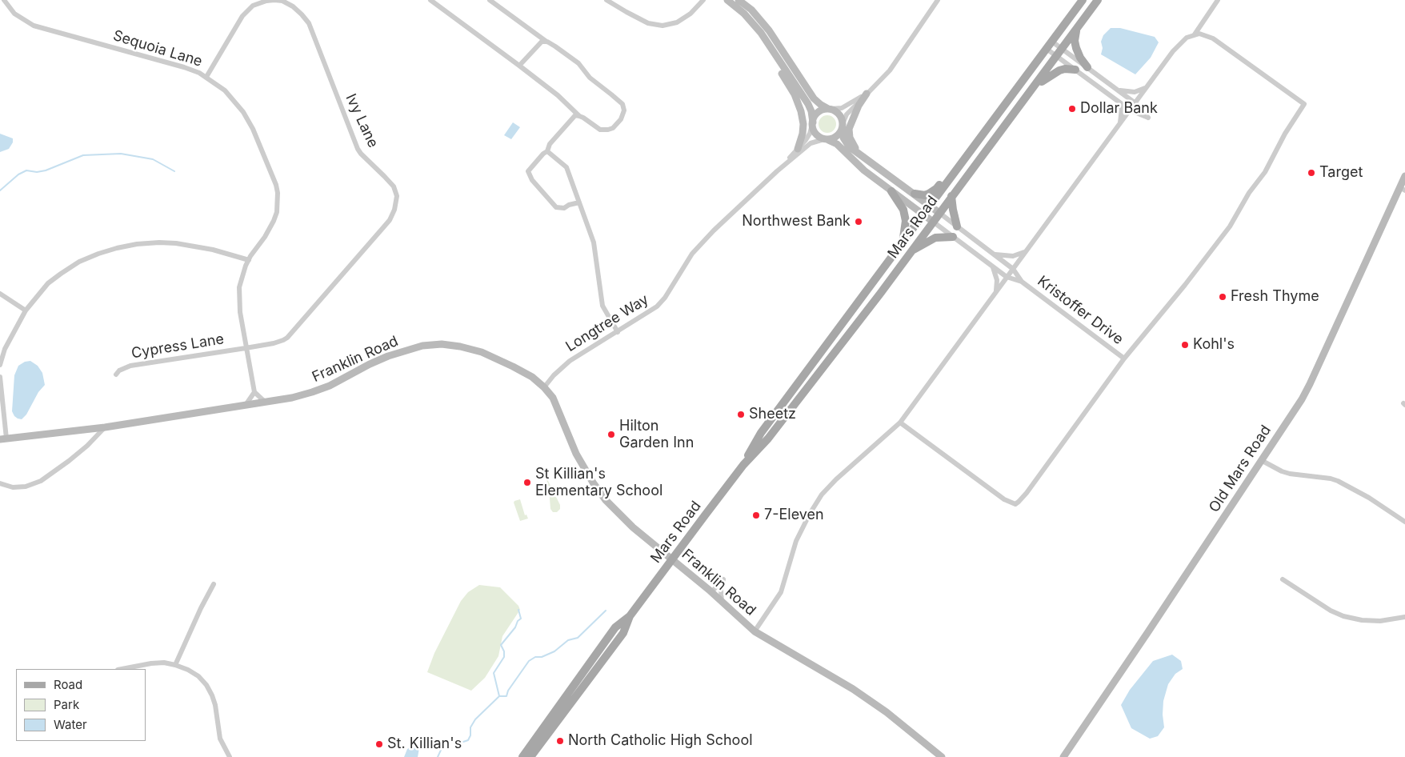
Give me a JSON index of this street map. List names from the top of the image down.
{
  "streets": {
    "main road": ["Mars Road"],
    "street": [
      "Sequoia Lane",
      "Ivy Lane",
      "Kristoffer Drive",
      "Longtree Way",
      "Cypress Lane",
      "Franklin Road",
      "Old Mars Road"
    ]
  },
  "crossings": [
    ["Sequoia Lane", "Ivy Lane"],
    ["Sequoia Lane", "Cypress Lane"],
    ["Ivy Lane", "Cypress Lane"],
    ["Mars Road", "Kristoffer Drive"],
    ["Mars Road", "Franklin Road"],
    ["Longtree Way", "Franklin Road"]
  ],
  "places": [
    "Dollar Bank",
    "Target",
    "Northwest Bank",
    "Fresh Thyme",
    "Kohl's",
    "Sheetz",
    "Hilton Garden Inn",
    "St Killian's Elementary School",
    "7-Eleven",
    "North Catholic High School",
    "St. Killian's"
  ],
  "legend": ["Road", "Park", "Water"]
}
